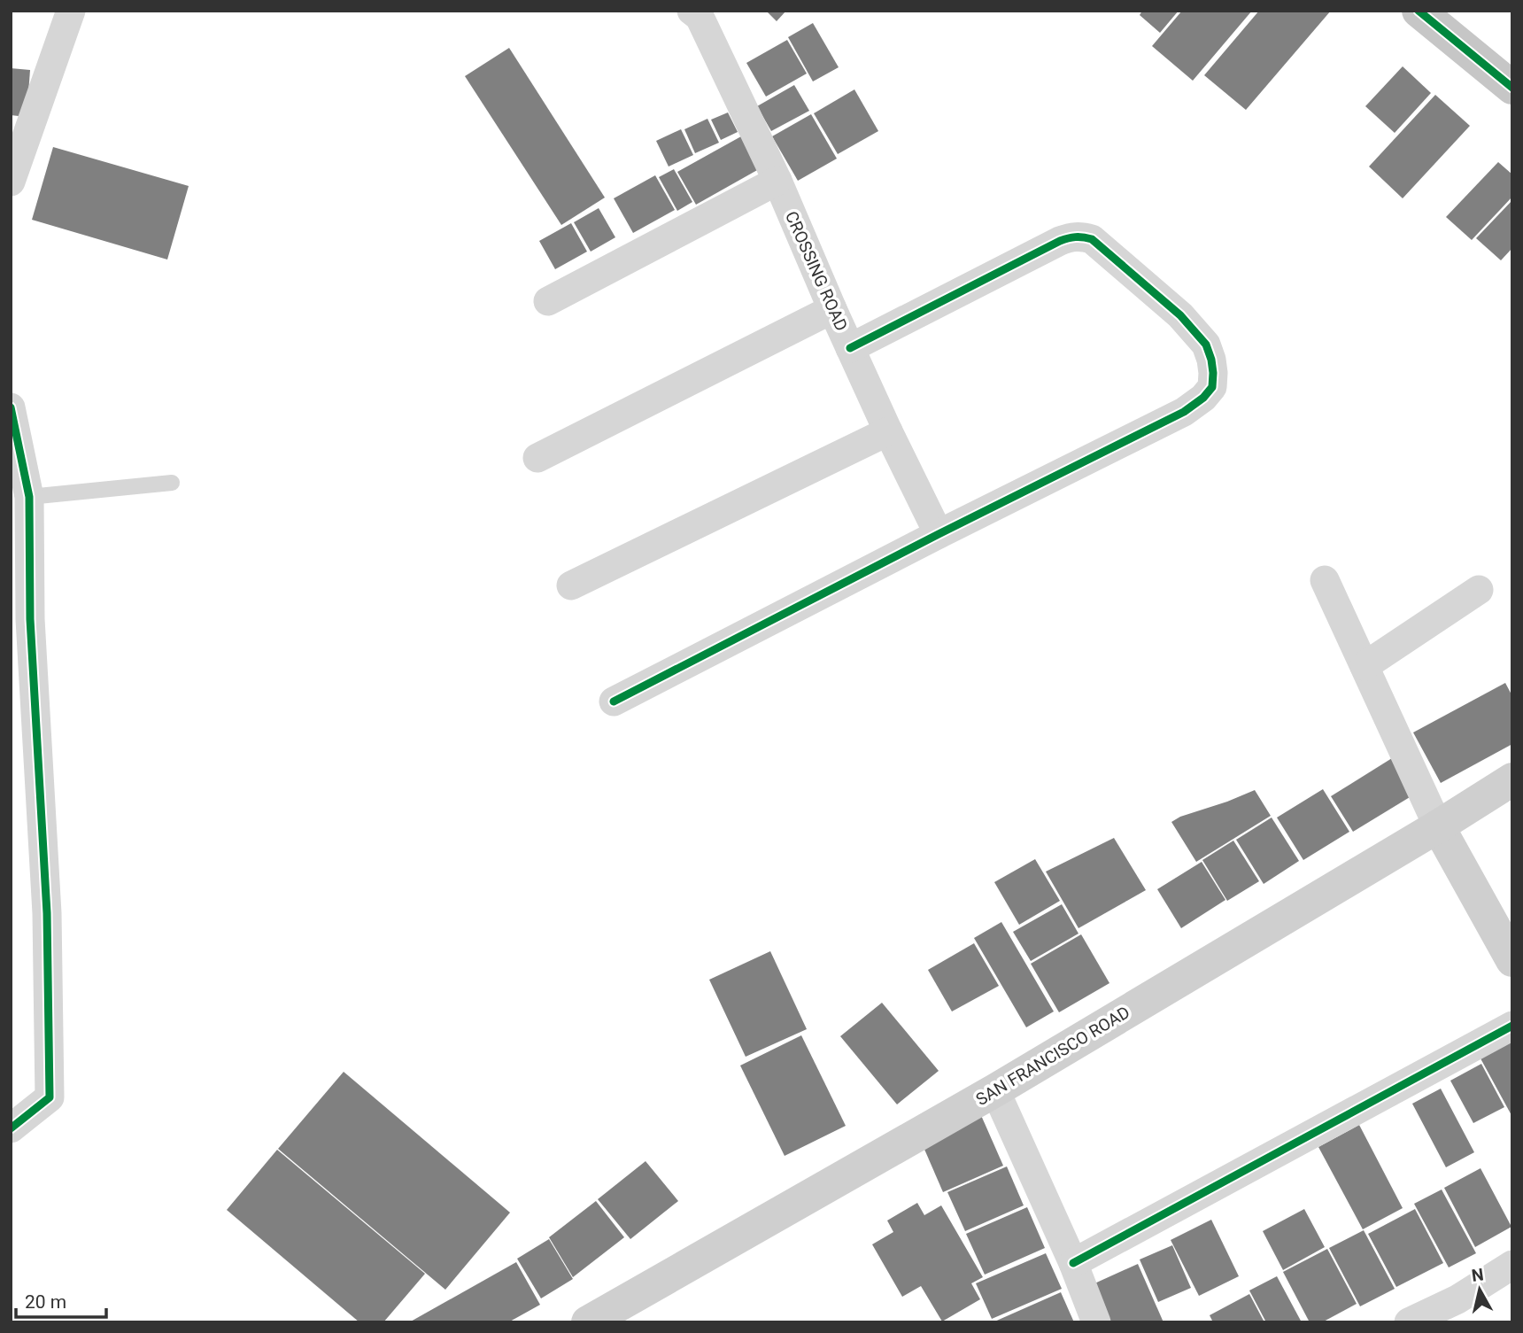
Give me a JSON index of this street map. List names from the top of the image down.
{
  "streets": {
    "main road": ["SAN FRANCISCO ROAD"],
    "street": ["CROSSING ROAD"]
  },
  "scale_bar": "20 m",
  "north": "top"
}
